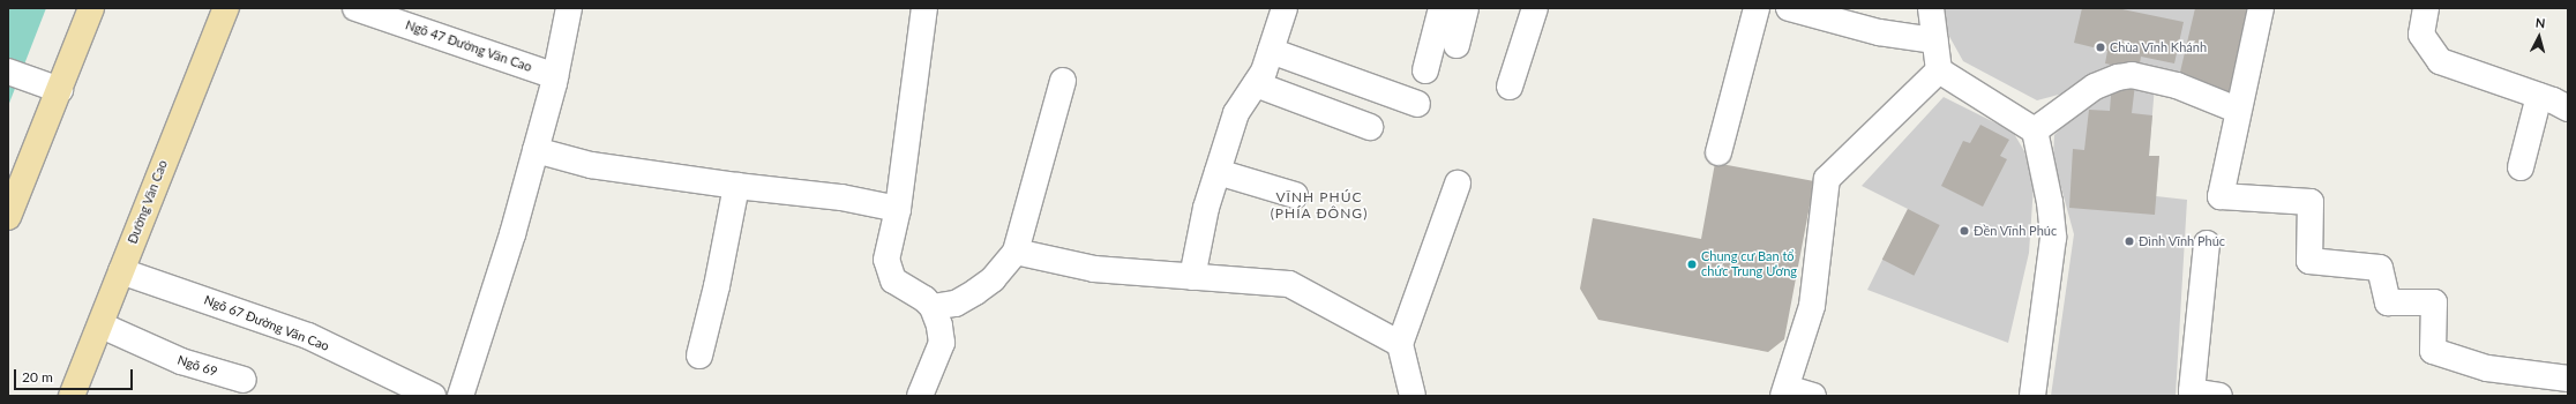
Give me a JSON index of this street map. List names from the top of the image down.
{
  "streets": {
    "main road": ["Đường Văn Cao"],
    "street": ["Ngõ 47 Đường Văn Cao", "Ngõ 67 Đường Văn Cao", "Ngõ 69"]
  },
  "crossings": [
    ["Đường Văn Cao", "Ngõ 67 Đường Văn Cao"],
    ["Đường Văn Cao", "Ngõ 69"]
  ],
  "districts": ["VĨNH PHÚC (PHÍA ĐÔNG)"],
  "places": [
    "Chùa Vĩnh Khánh",
    "Đền Vĩnh Phúc",
    "Đình Vĩnh Phúc",
    "Chung cư Ban tổ chức Trung Ương"
  ],
  "scale_bar": "20 m",
  "north": "top"
}
